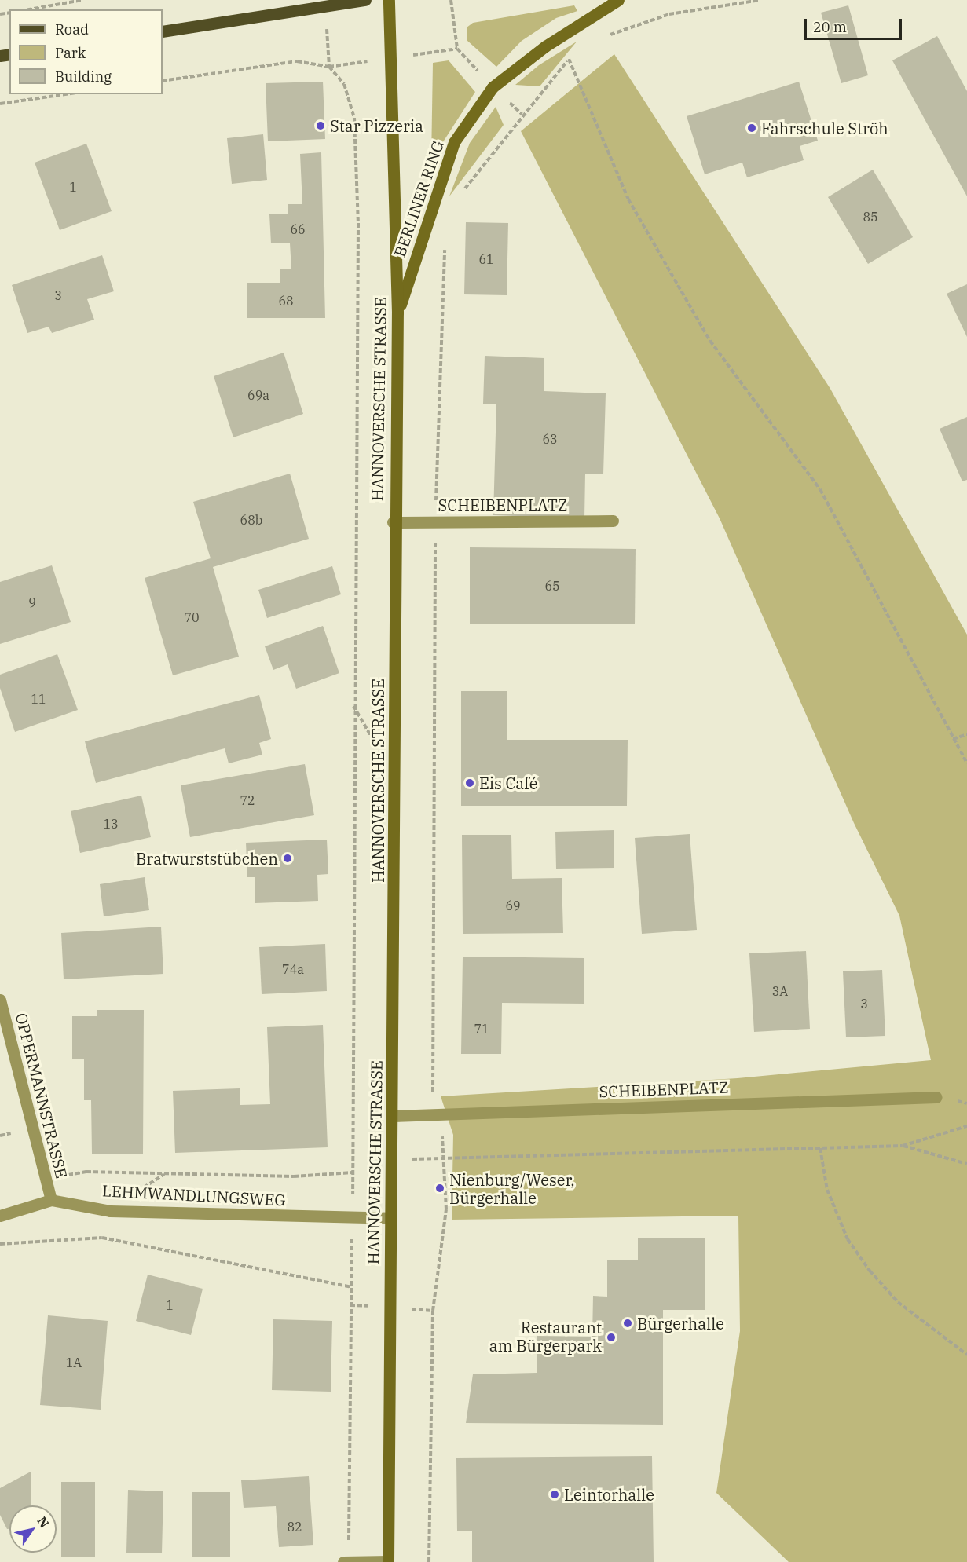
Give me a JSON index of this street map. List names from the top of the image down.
{
  "streets": {
    "street": [
      "BERLINER RING",
      "HANNOVERSCHE STRASSE",
      "SCHEIBENPLATZ",
      "OPPERMANNSTRASSE",
      "LEHMWANDLUNGSWEG"
    ]
  },
  "crossings": [
    ["BERLINER RING", "HANNOVERSCHE STRASSE"],
    ["HANNOVERSCHE STRASSE", "SCHEIBENPLATZ"],
    ["HANNOVERSCHE STRASSE", "LEHMWANDLUNGSWEG"],
    ["OPPERMANNSTRASSE", "LEHMWANDLUNGSWEG"]
  ],
  "places": [
    "Star Pizzeria",
    "Fahrschule Ströh",
    "Eis Café",
    "Bratwurststübchen",
    "Nienburg/Weser, Bürgerhalle",
    "Bürgerhalle",
    "Restaurant am Bürgerpark",
    "Leintorhalle"
  ],
  "house_numbers": [
    "1",
    "85",
    "66",
    "61",
    "3",
    "68",
    "69a",
    "63",
    "68b",
    "65",
    "9",
    "70",
    "11",
    "72",
    "13",
    "69",
    "74a",
    "3A",
    "3",
    "71",
    "1",
    "1A",
    "82"
  ],
  "legend": ["Road", "Park", "Building"],
  "scale_bar": "20 m",
  "north": "top right"
}
